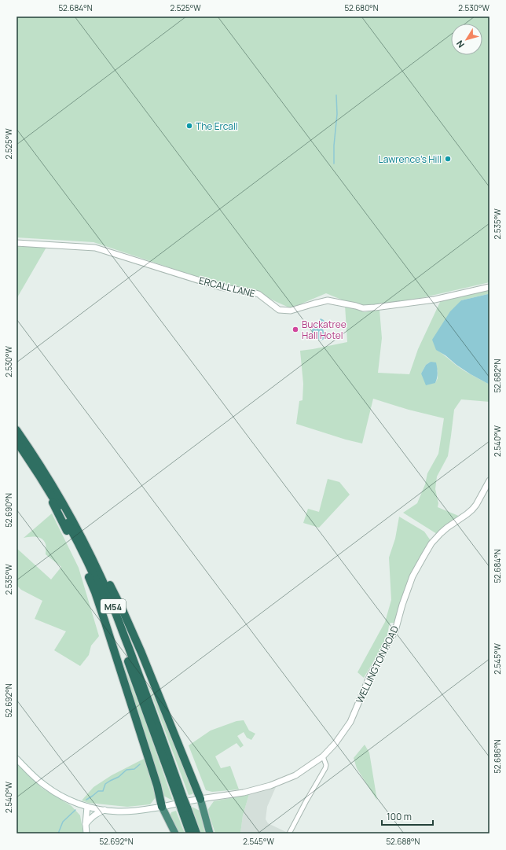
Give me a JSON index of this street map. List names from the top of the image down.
{
  "streets": {
    "highway": ["M54"],
    "street": ["ERCALL LANE", "WELLINGTON ROAD"]
  },
  "crossings": [
    ["M54", "WELLINGTON ROAD"]
  ],
  "places": ["The Ercall", "Lawrence's Hill", "Buckatree Hall Hotel"],
  "scale_bar": "100 m",
  "north": "bottom left",
  "coordinates": [
    "52.684°N",
    "2.525°W",
    "52.680°N",
    "2.530°W",
    "2.535°W",
    "52.682°N",
    "2.540°W",
    "52.690°N",
    "2.545°W",
    "52.692°N",
    "52.686°N",
    "52.688°N"
  ]
}
